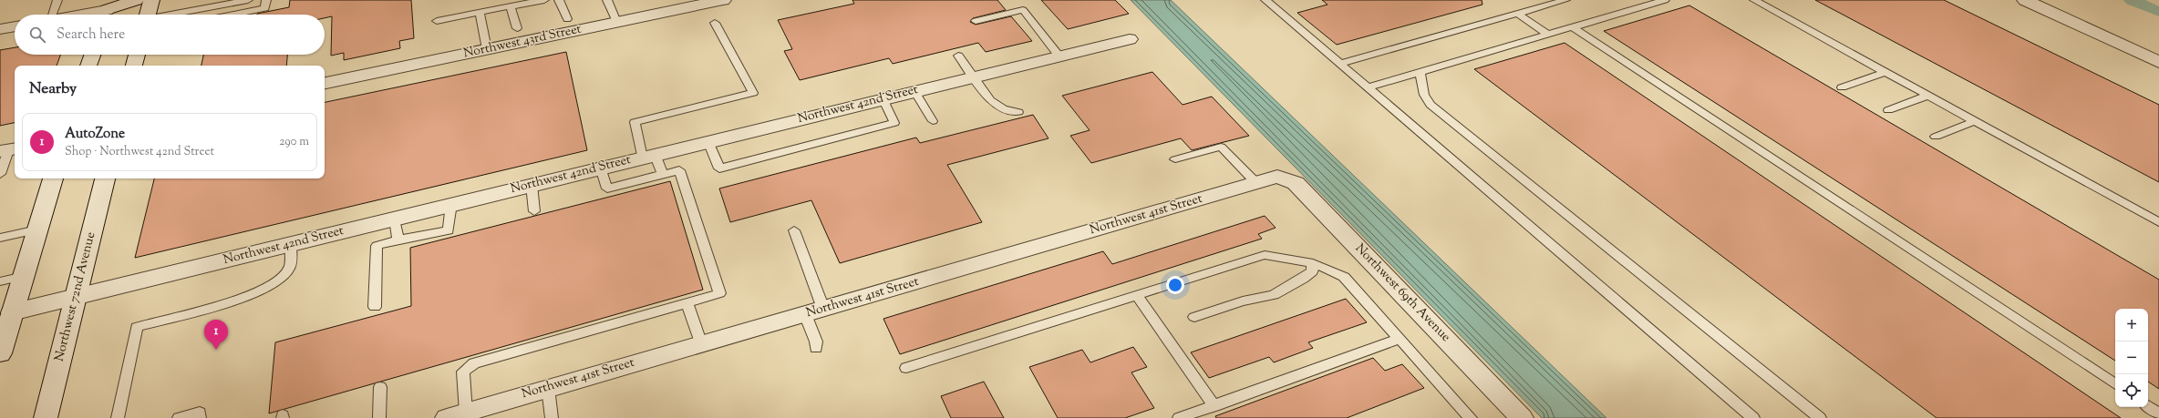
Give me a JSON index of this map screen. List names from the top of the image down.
{
  "streets": {
    "street": [
      "Northwest 43rd Street",
      "Northwest 42nd Street",
      "Northwest 41st Street",
      "Northwest 69th Avenue",
      "Northwest 72nd Avenue"
    ]
  },
  "crossings": [
    ["Northwest 42nd Street", "Northwest 72nd Avenue"],
    ["Northwest 41st Street", "Northwest 69th Avenue"]
  ],
  "page": {
    "search": "Search here",
    "heading": "Nearby",
    "list": [
      {
        "mark": "1",
        "name": "AutoZone",
        "note": "Shop · Northwest 42nd Street",
        "value": "290 m"
      }
    ],
    "map_buttons": ["+", "−"],
    "pins": "1"
  }
}
